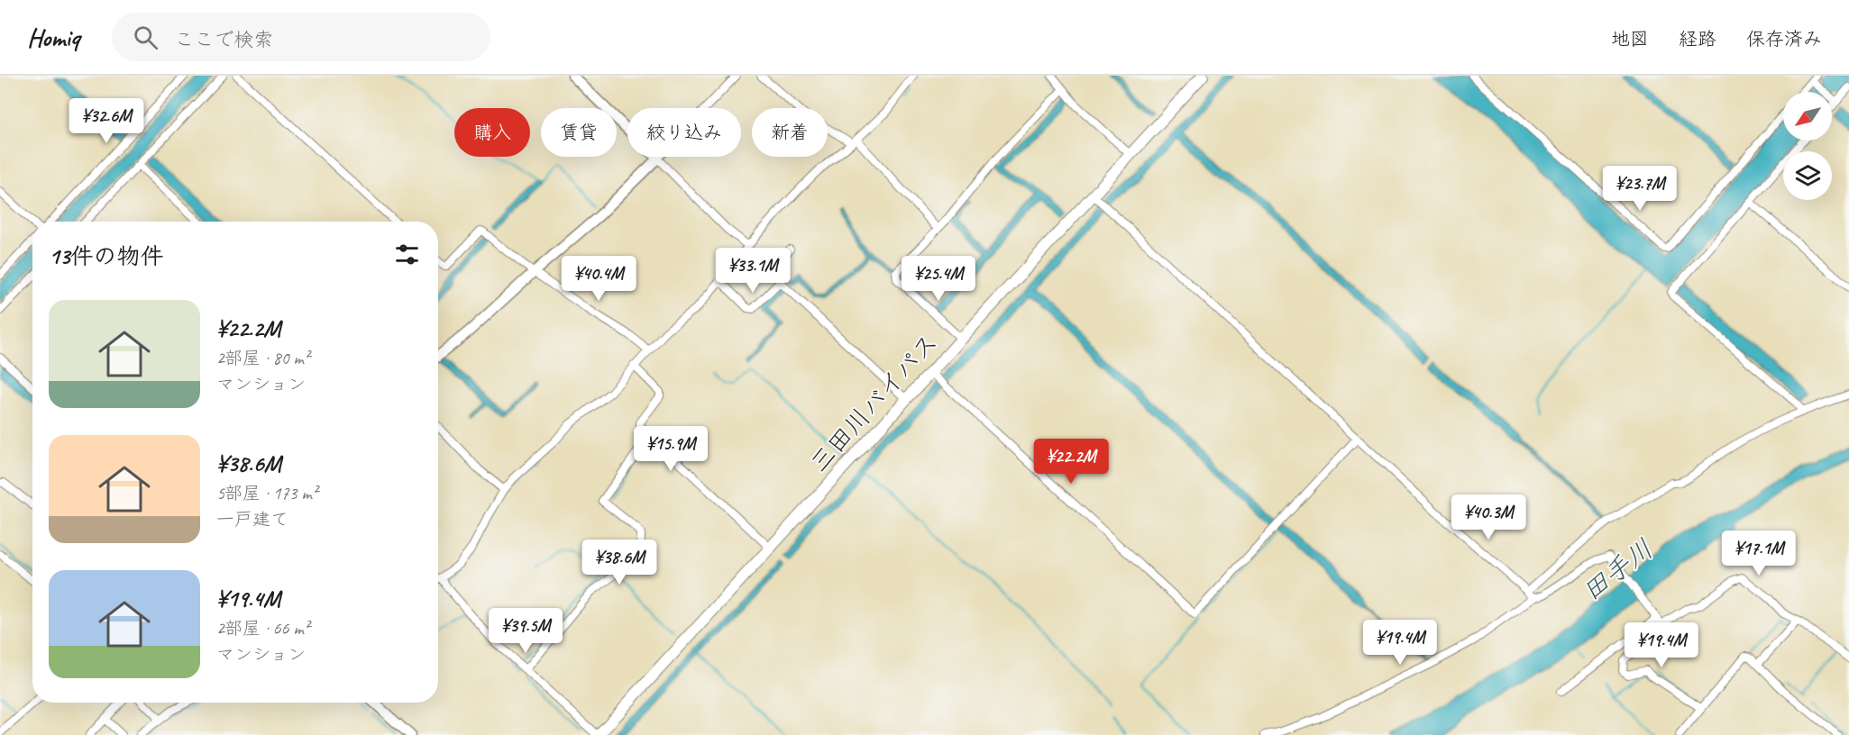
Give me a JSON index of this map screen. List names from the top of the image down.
{
  "streets": {
    "highway": ["三田川バイパス"]
  },
  "water": ["田手川"],
  "north": "bottom left",
  "page": {
    "header": "Homiq",
    "search": "ここで検索",
    "nav": ["地図", "経路", "保存済み"],
    "price": [
      "¥32.6M",
      "¥23.7M",
      "¥33.1M",
      "¥40.4M",
      "¥25.4M",
      "¥15.9M",
      "¥22.2M",
      "¥40.3M",
      "¥17.1M",
      "¥38.6M",
      "¥39.5M",
      "¥19.4M",
      "¥19.4M"
    ],
    "chip": [
      "購入",
      "賃貸",
      "絞り込み",
      "新着"
    ],
    "heading": "13件の物件",
    "list": [
      {
        "name": "¥22.2M",
        "note": "2部屋 · 80 m² · マンション"
      },
      {
        "name": "¥38.6M",
        "note": "5部屋 · 173 m² · 一戸建て"
      },
      {
        "name": "¥19.4M",
        "note": "2部屋 · 66 m² · マンション"
      }
    ]
  }
}
